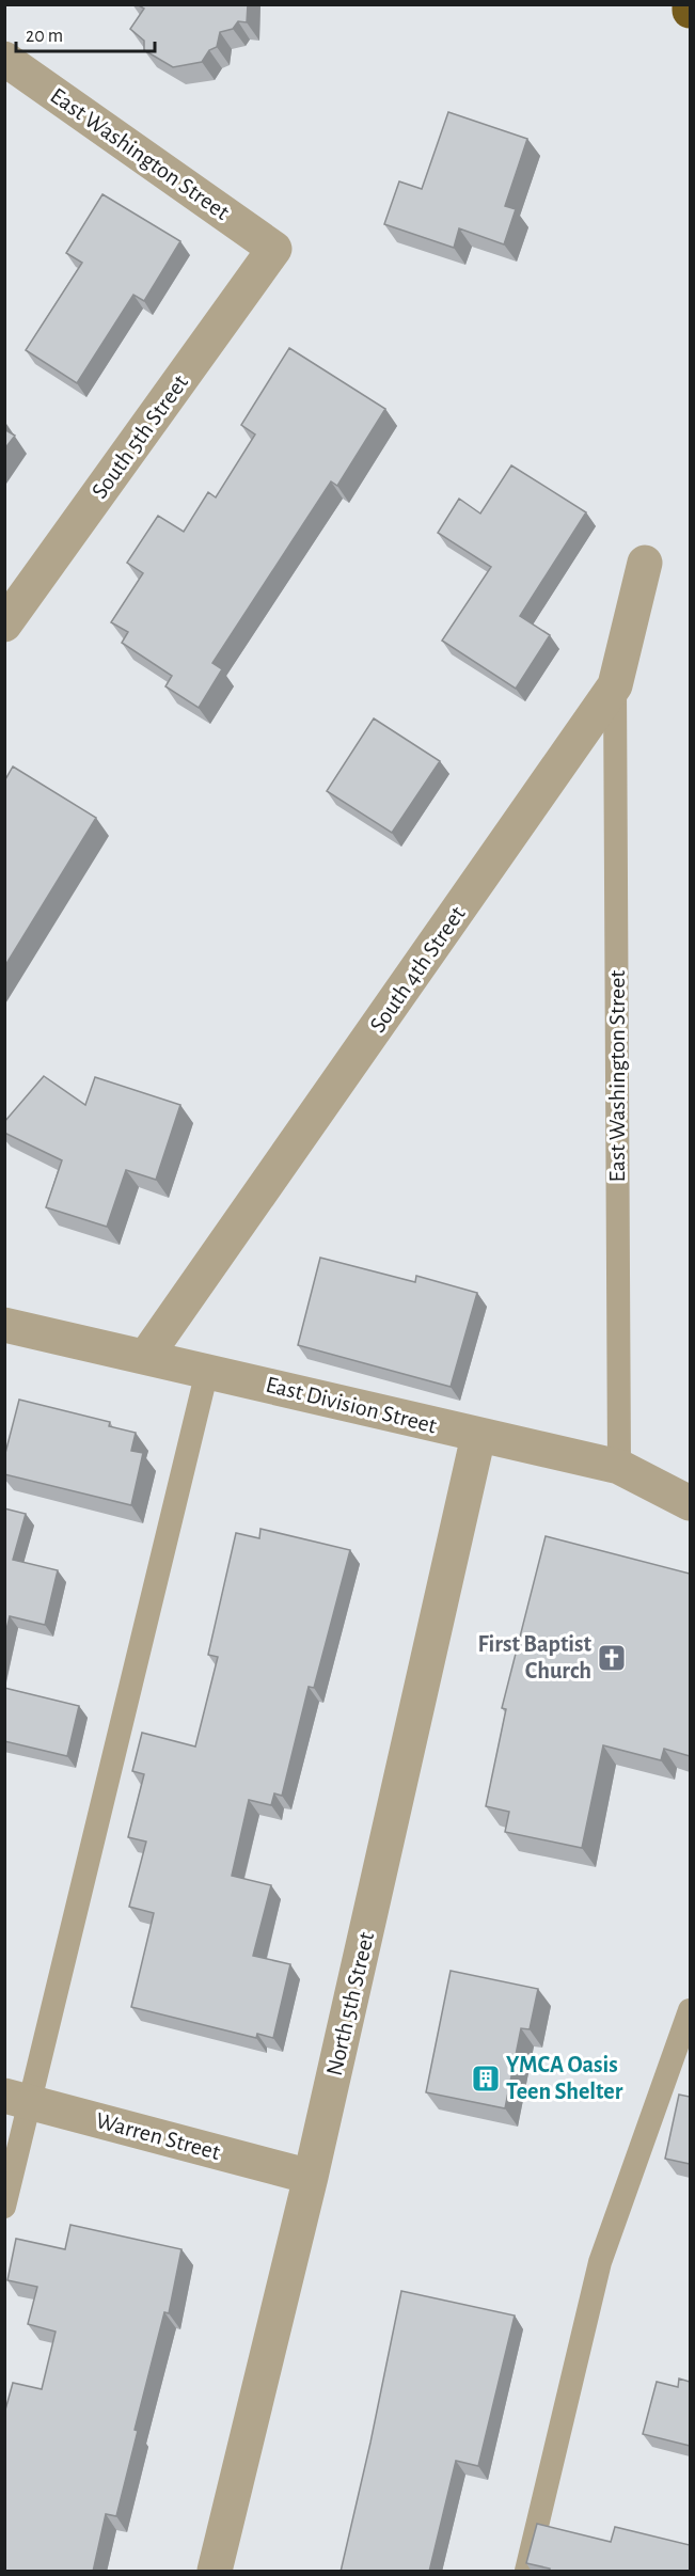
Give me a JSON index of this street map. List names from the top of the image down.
{
  "streets": {
    "street": [
      "East Washington Street",
      "South 5th Street",
      "South 4th Street",
      "East Division Street",
      "North 5th Street",
      "Warren Street"
    ]
  },
  "crossings": [
    ["East Washington Street", "South 5th Street"],
    ["East Washington Street", "South 4th Street"],
    ["East Washington Street", "East Division Street"],
    ["South 4th Street", "East Division Street"],
    ["East Division Street", "North 5th Street"],
    ["North 5th Street", "Warren Street"]
  ],
  "places": {
    "church": ["First Baptist Church"],
    "building": ["YMCA Oasis Teen Shelter"]
  },
  "scale_bar": "20 m"
}
